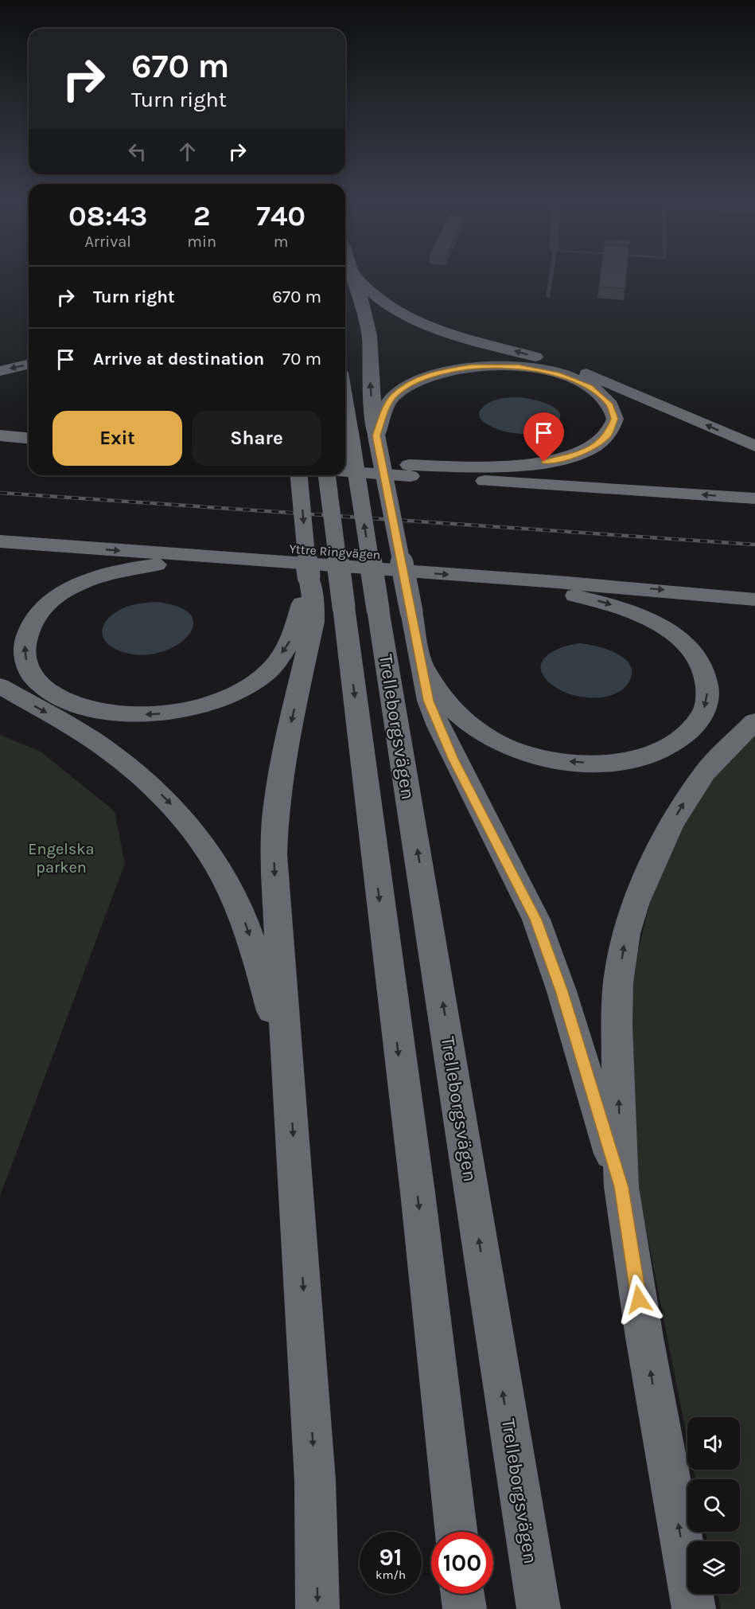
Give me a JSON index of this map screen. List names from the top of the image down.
{
  "streets": {
    "highway": ["Yttre Ringvägen", "Trelleborgsvägen"]
  },
  "parks": ["Engelska parken"],
  "page": {
    "turn": ["670 m", "Turn right"],
    "eta": [
      "08:43",
      "Arrival",
      "2",
      "min",
      "740",
      "m"
    ],
    "list": [
      {
        "name": "Turn right",
        "value": "670 m"
      },
      {
        "name": "Arrive at destination",
        "value": "70 m"
      }
    ],
    "buttons": ["Exit", "Share"],
    "speed": "91 km/h",
    "limit": "100"
  }
}
